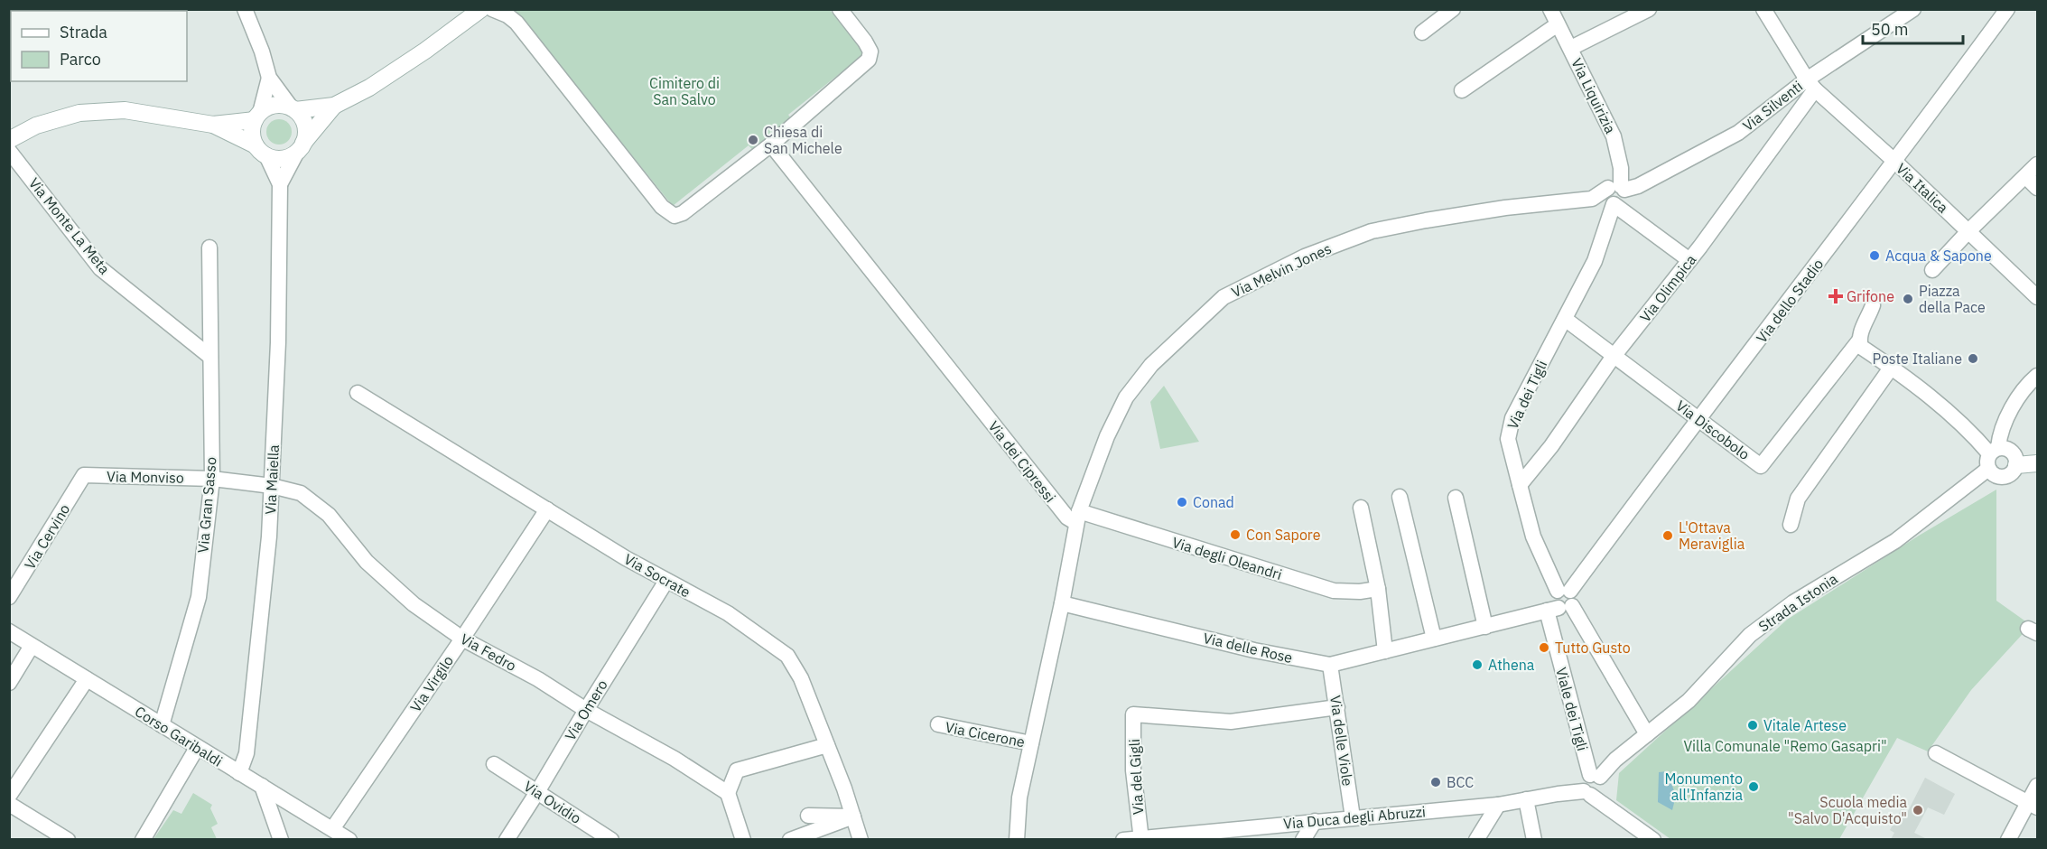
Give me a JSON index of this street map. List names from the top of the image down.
{
  "streets": {
    "street": [
      "Via Liquirizia",
      "Via Silventi",
      "Via Italica",
      "Via Monte La Meta",
      "Via Melvin Jones",
      "Via Olimpica",
      "Via dello Stadio",
      "Via dei Tigli",
      "Via Discobolo",
      "Via dei Cipressi",
      "Via Monviso",
      "Via Maiella",
      "Via Gran Sasso",
      "Via Cervino",
      "Via degli Oleandri",
      "Via Socrate",
      "Strada Istonia",
      "Via delle Rose",
      "Via Fedro",
      "Via Virgilo",
      "Viale dei Tigli",
      "Via Omero",
      "Via Cicerone",
      "Corso Garibaldi",
      "Via delle Viole",
      "Via del Gigli",
      "Via Ovidio",
      "Via Duca degli Abruzzi"
    ]
  },
  "crossings": [
    ["Via Liquirizia", "Via Silventi"],
    ["Via Liquirizia", "Via Melvin Jones"],
    ["Via Liquirizia", "Via dei Tigli"],
    ["Via Silventi", "Via Italica"],
    ["Via Silventi", "Via Melvin Jones"],
    ["Via Silventi", "Via Olimpica"],
    ["Via Silventi", "Via dei Tigli"],
    ["Via Italica", "Via Olimpica"],
    ["Via Italica", "Via dello Stadio"],
    ["Via Monte La Meta", "Via Gran Sasso"],
    ["Via Melvin Jones", "Via dei Tigli"],
    ["Via Melvin Jones", "Via dei Cipressi"],
    ["Via Melvin Jones", "Via degli Oleandri"],
    ["Via Olimpica", "Via dei Tigli"],
    ["Via Olimpica", "Via Discobolo"],
    ["Via dello Stadio", "Via dei Tigli"],
    ["Via dello Stadio", "Via Discobolo"],
    ["Via dello Stadio", "Via delle Rose"],
    ["Via dello Stadio", "Viale dei Tigli"],
    ["Via dei Tigli", "Via Discobolo"],
    ["Via dei Tigli", "Via delle Rose"],
    ["Via dei Tigli", "Viale dei Tigli"],
    ["Via dei Cipressi", "Via degli Oleandri"],
    ["Via Monviso", "Via Maiella"],
    ["Via Monviso", "Via Gran Sasso"],
    ["Via Monviso", "Via Cervino"],
    ["Via Monviso", "Via Fedro"],
    ["Via Maiella", "Via Fedro"],
    ["Via Maiella", "Corso Garibaldi"],
    ["Via Gran Sasso", "Corso Garibaldi"],
    ["Via Socrate", "Via Virgilo"],
    ["Via Socrate", "Via Omero"],
    ["Strada Istonia", "Viale dei Tigli"],
    ["Strada Istonia", "Via Duca degli Abruzzi"],
    ["Via delle Rose", "Viale dei Tigli"],
    ["Via delle Rose", "Via delle Viole"],
    ["Via Fedro", "Via Virgilo"],
    ["Via Fedro", "Via Omero"],
    ["Via Virgilo", "Corso Garibaldi"],
    ["Via Omero", "Via Ovidio"],
    ["Via delle Viole", "Via del Gigli"],
    ["Via delle Viole", "Via Duca degli Abruzzi"],
    ["Via del Gigli", "Via Duca degli Abruzzi"]
  ],
  "parks": ["Cimitero di San Salvo", "Villa Comunale \"Remo Gasapri\""],
  "places": {
    "other": [
      "Chiesa di San Michele",
      "Acqua & Sapone",
      "Piazza della Pace",
      "Poste Italiane",
      "Conad",
      "Con Sapore",
      "L'Ottava Meraviglia",
      "Tutto Gusto",
      "Athena",
      "Vitale Artese",
      "BCC",
      "Monumento all'Infanzia",
      "Scuola media \"Salvo D'Acquisto\""
    ],
    "health": ["Grifone"]
  },
  "legend": ["Strada", "Parco"],
  "scale_bar": "50 m"
}
